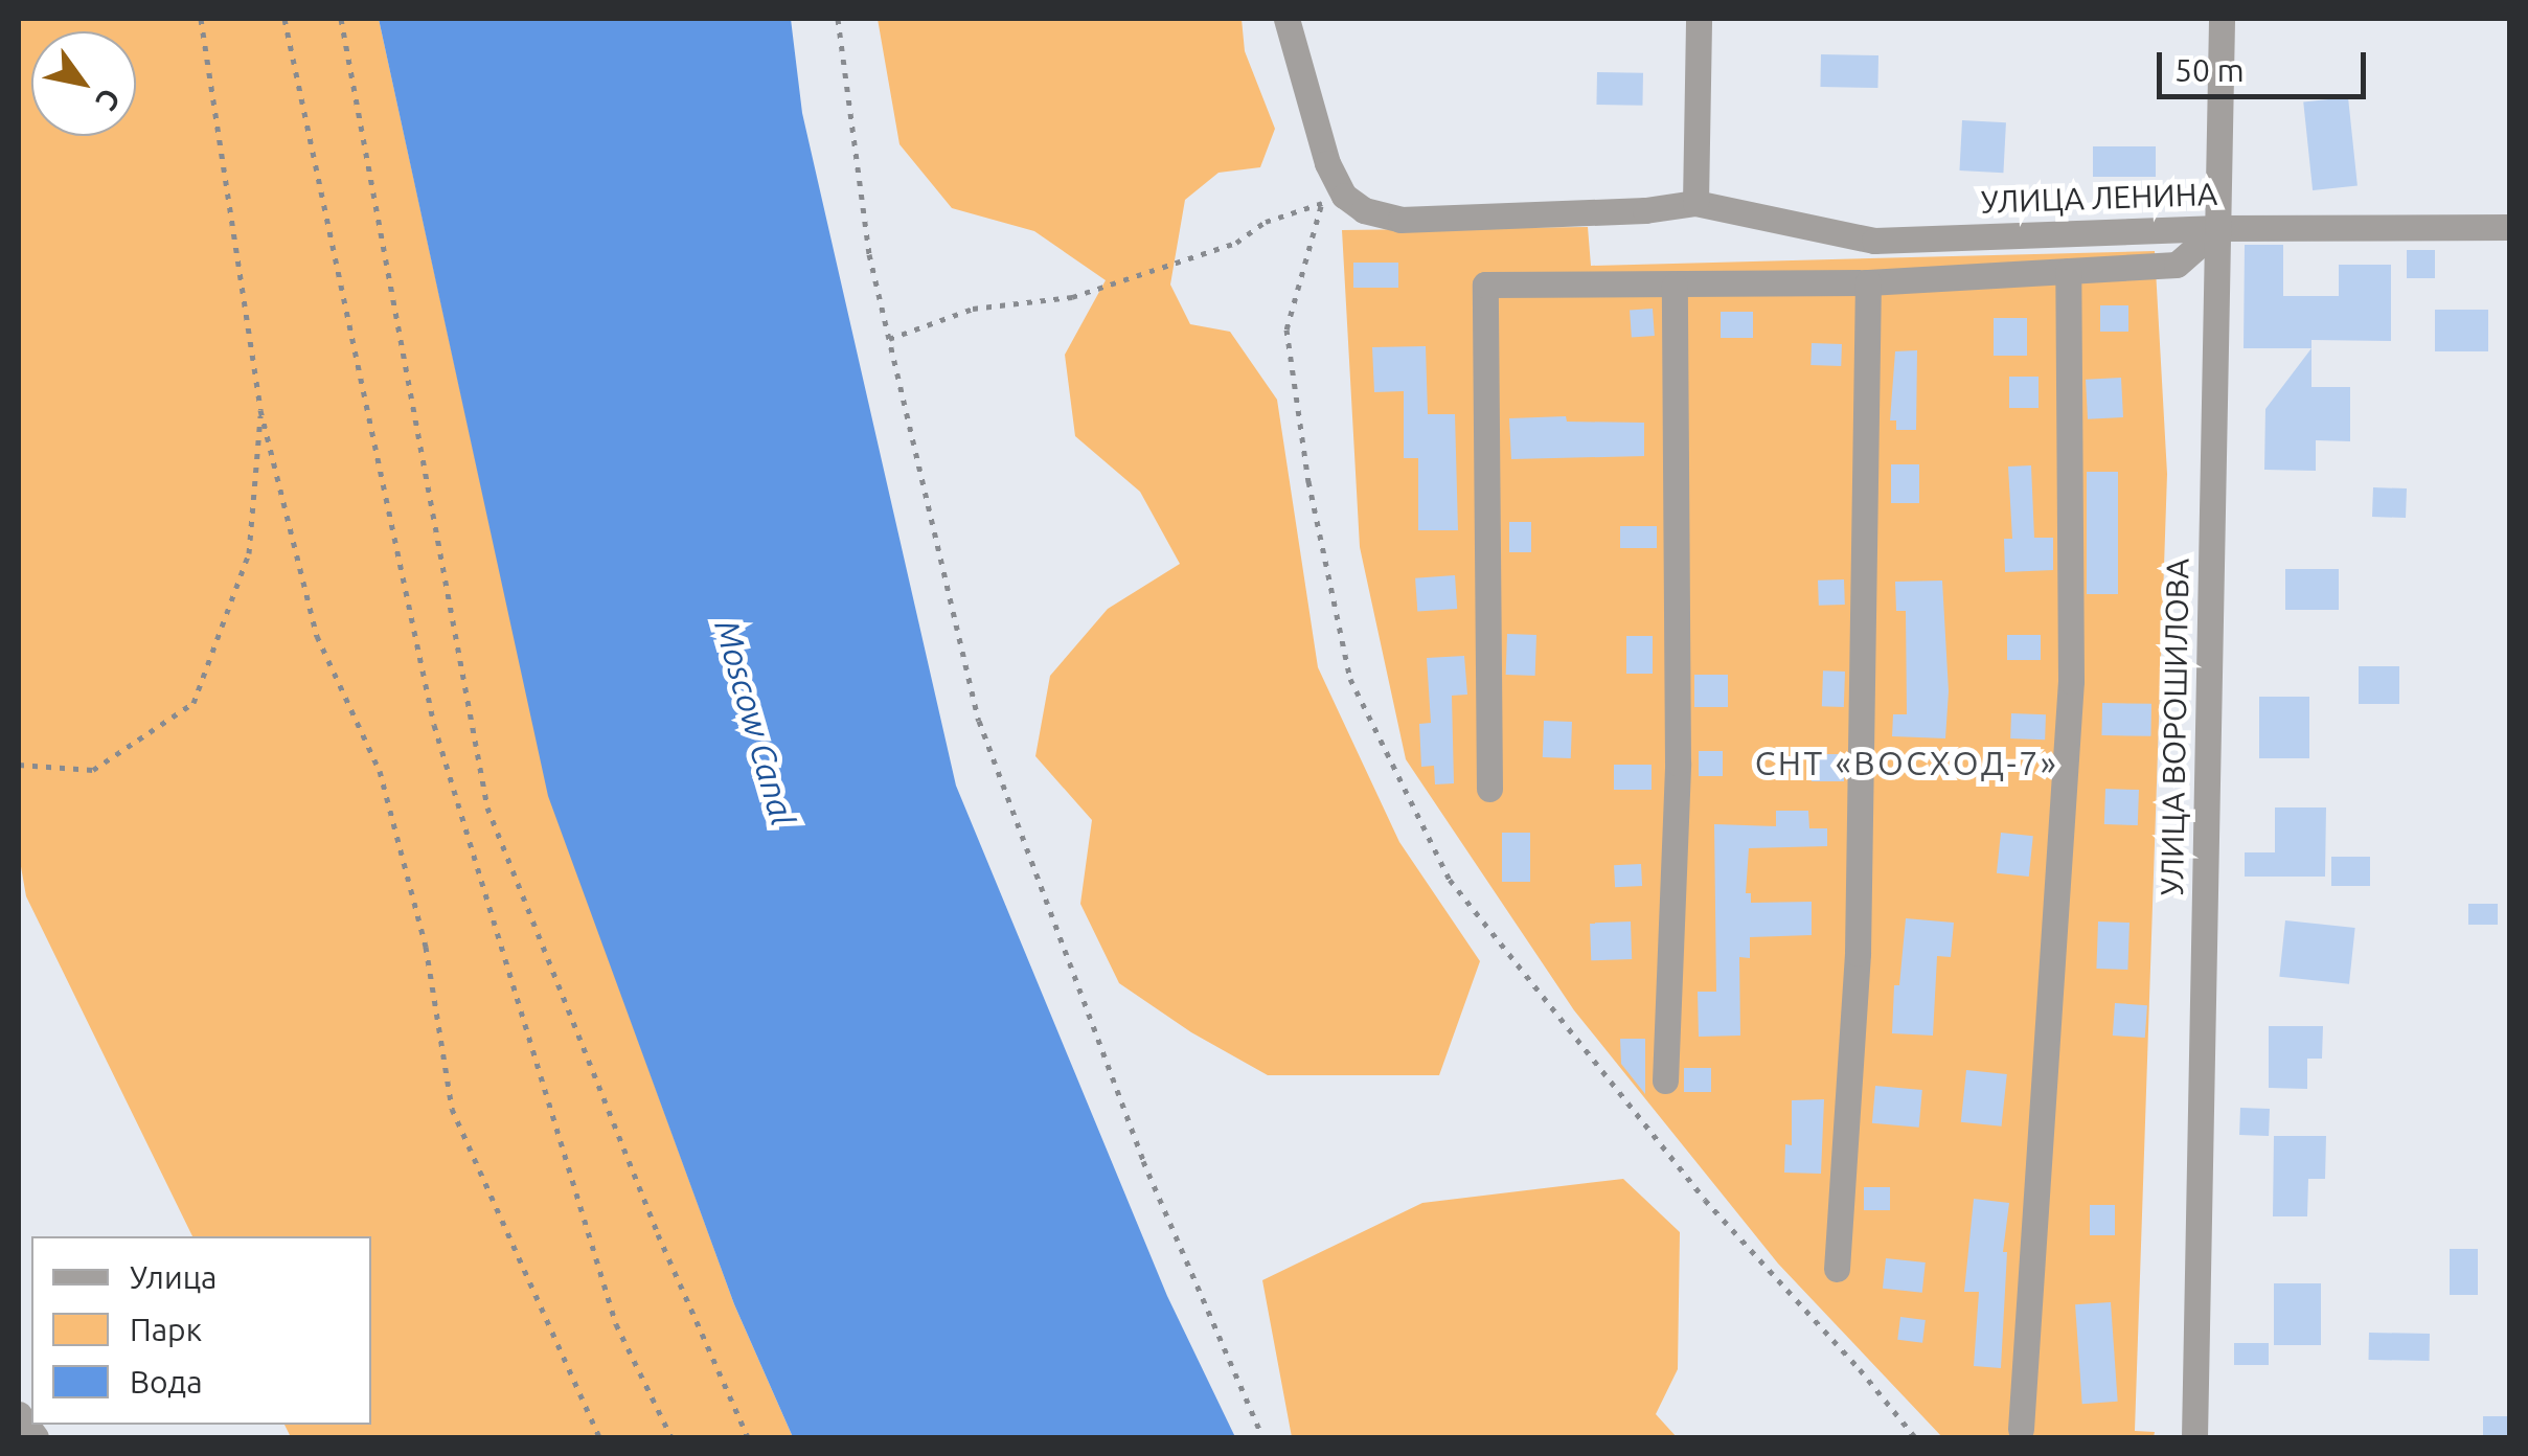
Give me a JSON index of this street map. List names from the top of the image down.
{
  "streets": {
    "street": ["УЛИЦА ЛЕНИНА", "УЛИЦА ВОРОШИЛОВА"]
  },
  "crossings": [
    ["УЛИЦА ЛЕНИНА", "УЛИЦА ВОРОШИЛОВА"]
  ],
  "districts": ["СНТ «ВОСХОД-7»"],
  "water": ["Moscow Canal"],
  "legend": ["Улица", "Парк", "Вода"],
  "scale_bar": "50 m",
  "north": "bottom right"
}
